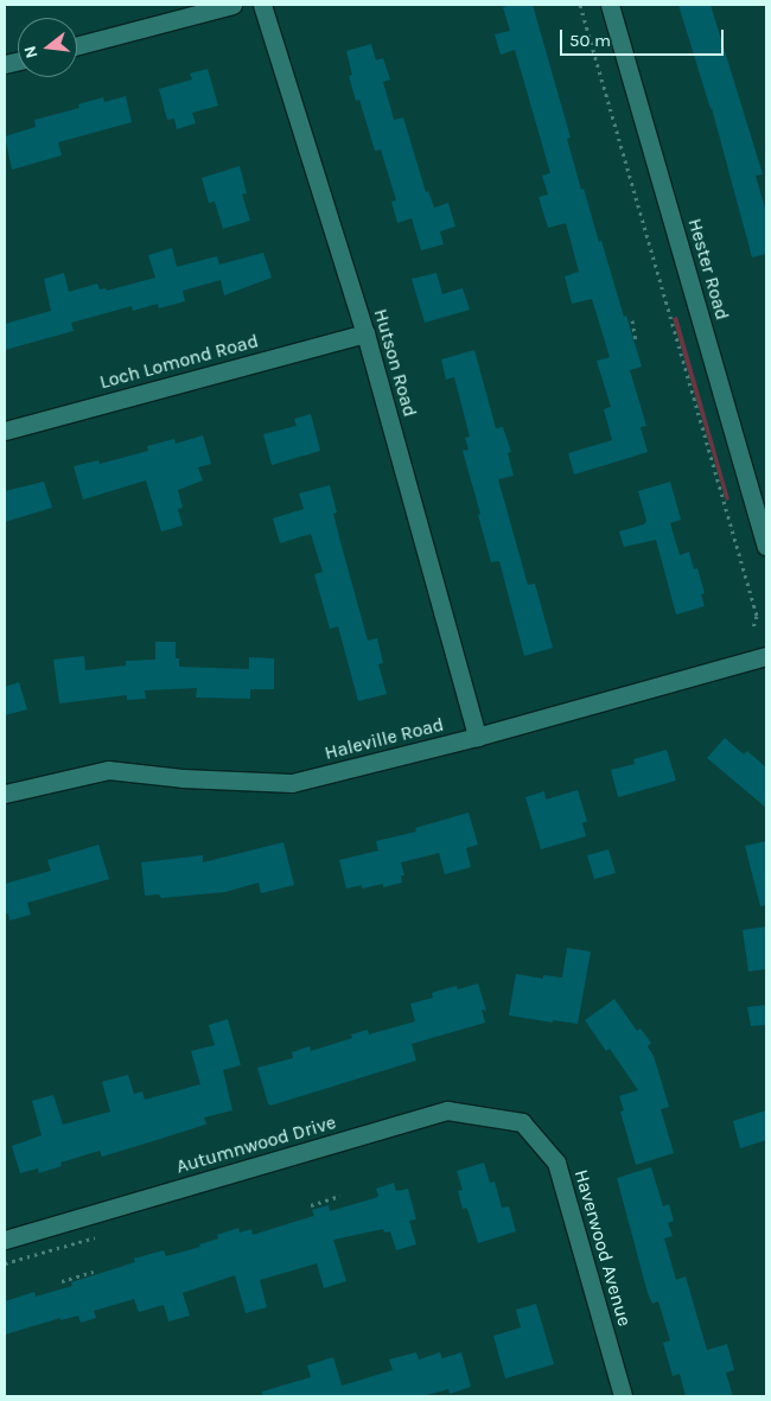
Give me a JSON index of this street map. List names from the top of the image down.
{
  "streets": {
    "street": [
      "Hester Road",
      "Loch Lomond Road",
      "Hutson Road",
      "Haleville Road",
      "Autumnwood Drive",
      "Haverwood Avenue"
    ]
  },
  "crossings": [
    ["Loch Lomond Road", "Hutson Road"],
    ["Hutson Road", "Haleville Road"],
    ["Autumnwood Drive", "Haverwood Avenue"]
  ],
  "scale_bar": "50 m",
  "north": "left"
}
